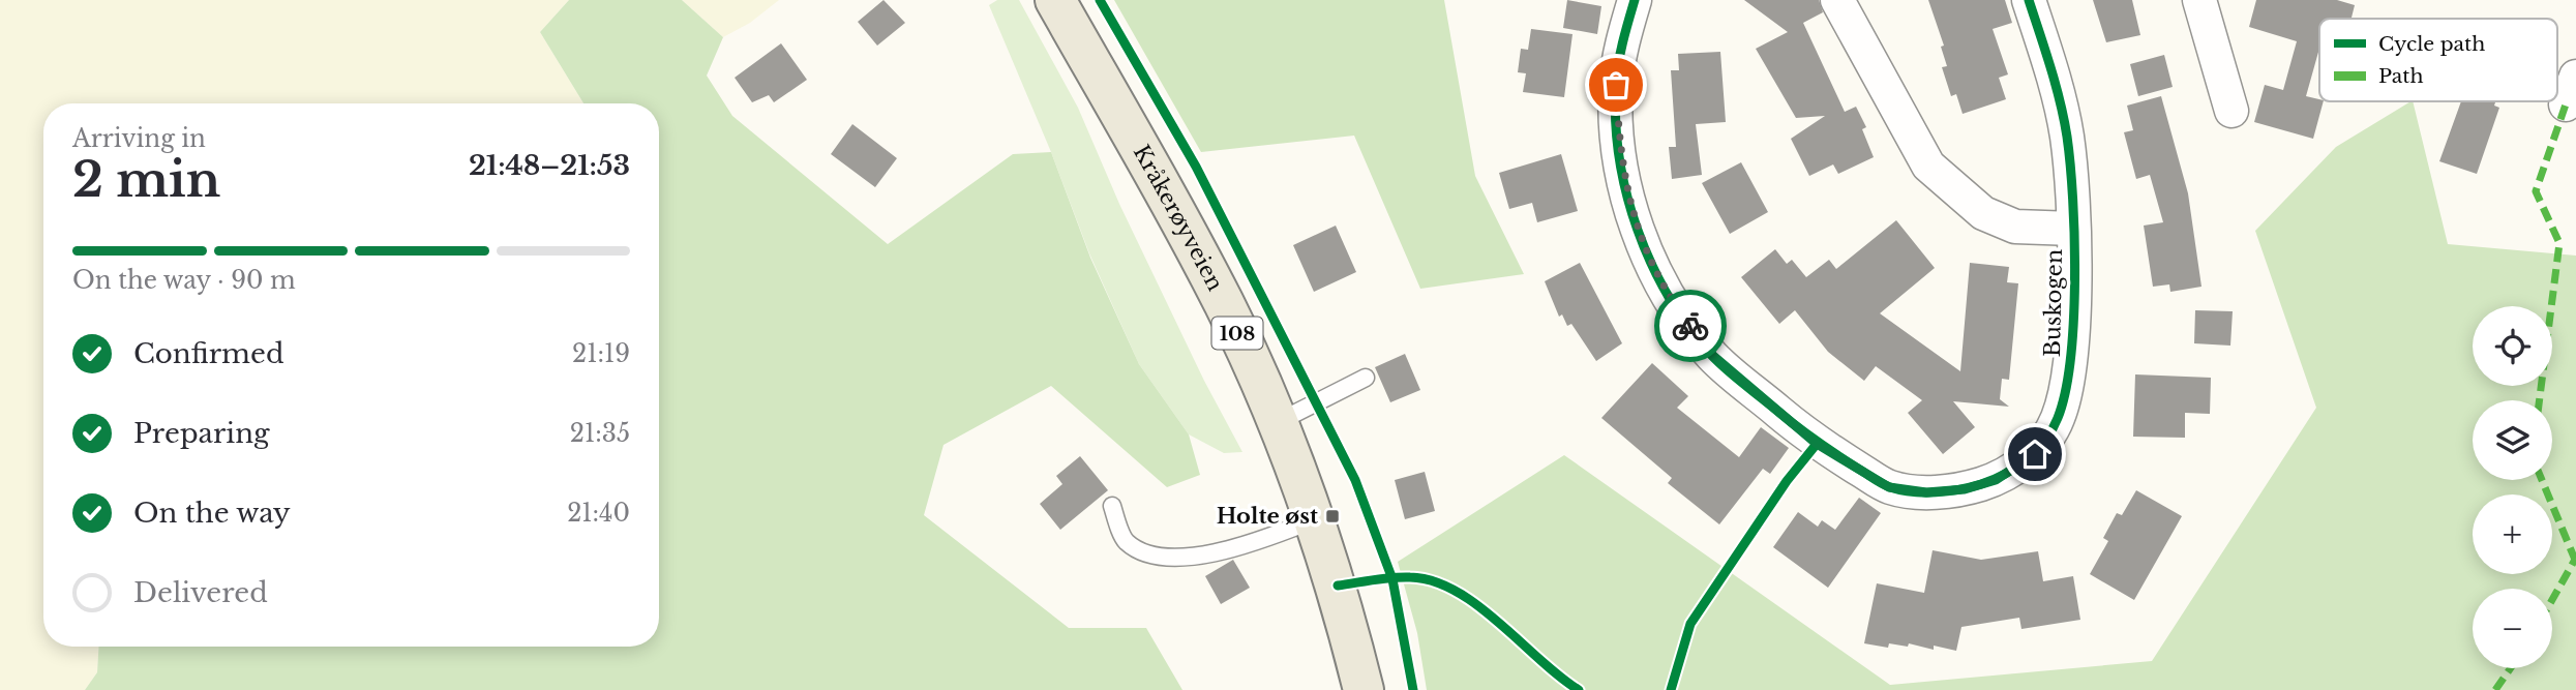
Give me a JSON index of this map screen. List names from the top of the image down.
{
  "streets": {
    "main road": ["Kråkerøyveien", "108"],
    "street": ["Buskogen"]
  },
  "places": {
    "transit": ["Holte øst"]
  },
  "legend": ["Cycle path", "Path"],
  "page": {
    "heading": ["2 min", "Arriving in", "21:48–21:53"],
    "bar": "On the way · 90 m",
    "map_buttons": ["+", "−"],
    "list": [
      ["Confirmed", "21:19"],
      ["Preparing", "21:35"],
      ["On the way", "21:40"],
      "Delivered"
    ]
  }
}
